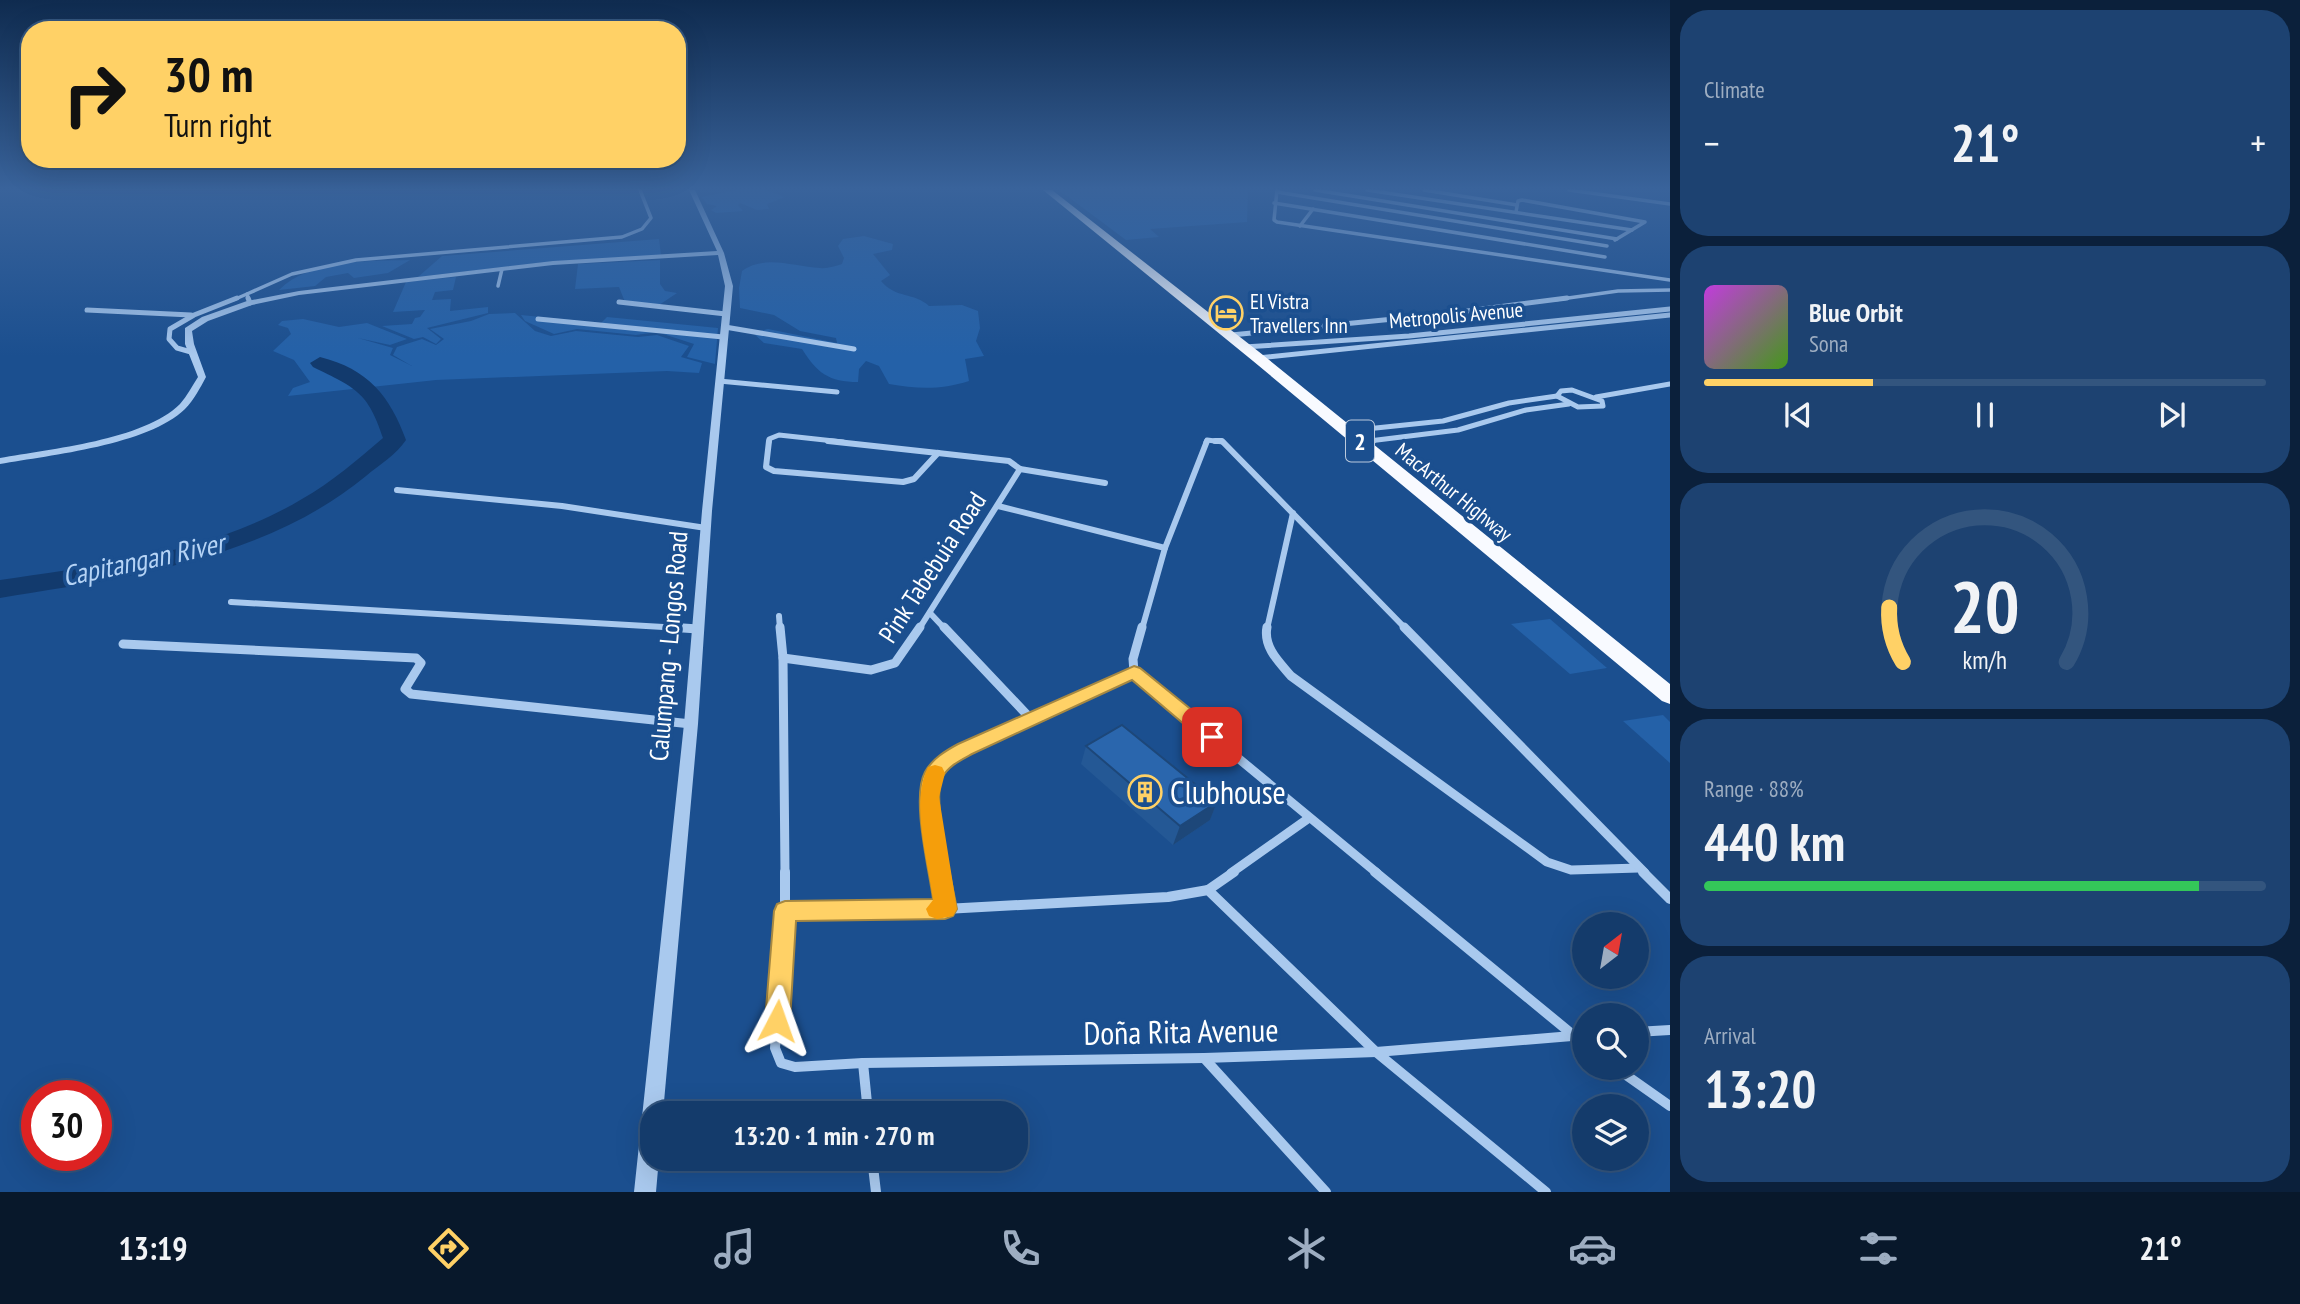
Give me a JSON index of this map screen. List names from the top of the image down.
{
  "streets": {
    "highway": ["2", "MacArthur Highway"],
    "street": [
      "Metropolis Avenue",
      "Pink Tabebuia Road",
      "Calumpang - Longos Road",
      "Doña Rita Avenue"
    ]
  },
  "crossings": [
    ["Metropolis Avenue", "MacArthur Highway"]
  ],
  "water": ["Capitangan River"],
  "places": {
    "hotel": ["El Vistra Travellers Inn"],
    "building": ["Clubhouse"]
  },
  "north": "top right",
  "page": {
    "tile": [
      "Climate",
      ["Range · 88%", "440 km"],
      ["Arrival", "13:20"]
    ],
    "turn": ["30 m", "Turn right"],
    "heat": ["−", "21°", "+"],
    "song": ["Blue Orbit", "Sona"],
    "limit": "30",
    "trip": "13:20 · 1 min · 270 m",
    "tabs": ["13:19", "21°"],
    "gauge": ["20", "km/h"]
  }
}
